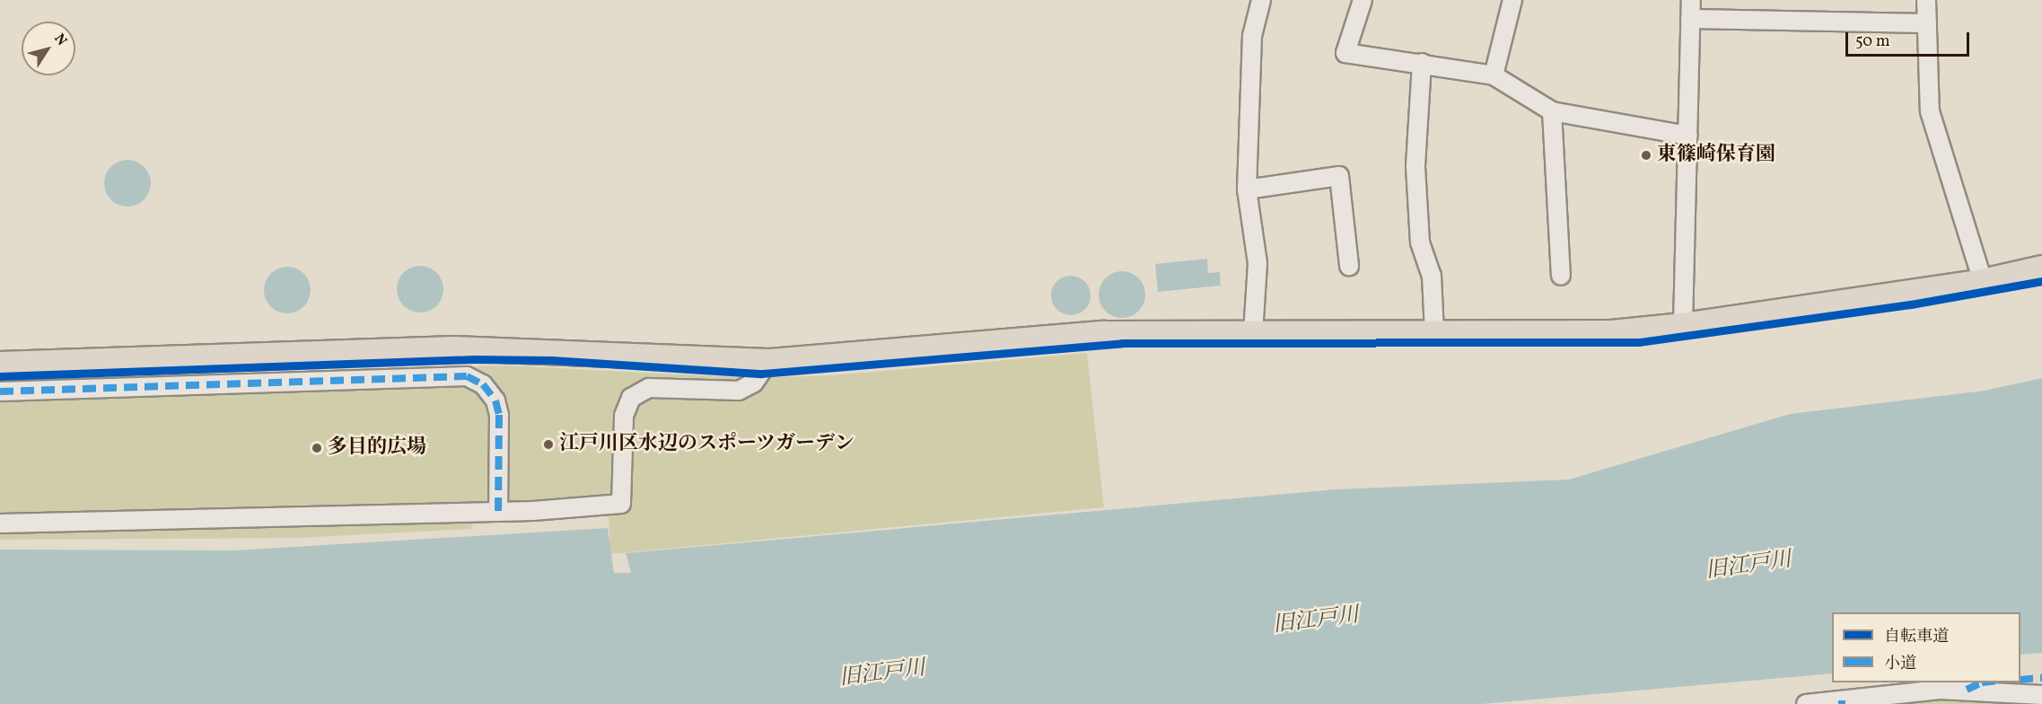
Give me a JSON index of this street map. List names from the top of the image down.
{
  "water": ["旧江戸川"],
  "places": ["東篠崎保育園", "江戸川区水辺のスポーツガーデン", "多目的広場"],
  "legend": ["自転車道", "小道"],
  "scale_bar": "50 m",
  "north": "top right"
}
